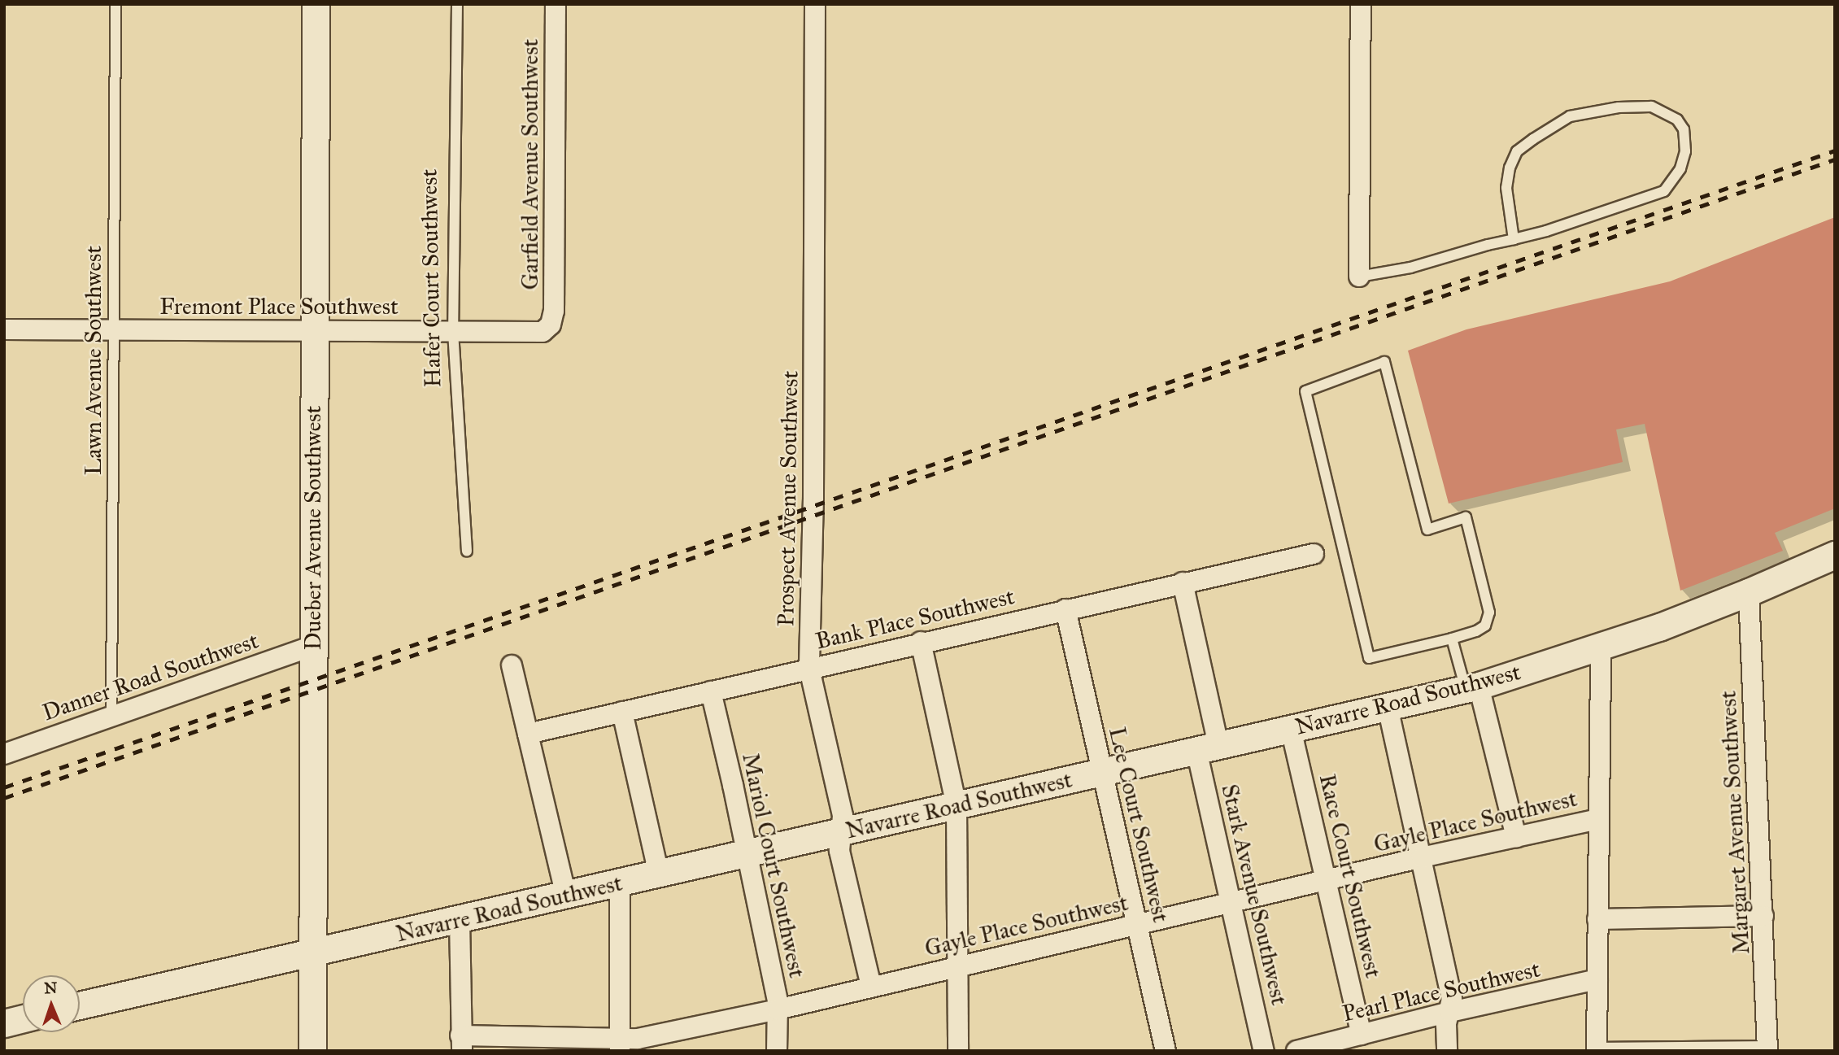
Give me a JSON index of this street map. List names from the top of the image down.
{
  "streets": {
    "street": [
      "Garfield Avenue Southwest",
      "Fremont Place Southwest",
      "Prospect Avenue Southwest",
      "Dueber Avenue Southwest",
      "Bank Place Southwest",
      "Danner Road Southwest",
      "Navarre Road Southwest",
      "Gayle Place Southwest",
      "Margaret Avenue Southwest",
      "Lee Court Southwest",
      "Mariol Court Southwest",
      "Race Court Southwest",
      "Stark Avenue Southwest",
      "Pearl Place Southwest"
    ],
    "lane": ["Hafer Court Southwest", "Lawn Avenue Southwest"]
  },
  "crossings": [
    ["Garfield Avenue Southwest", "Fremont Place Southwest"],
    ["Hafer Court Southwest", "Fremont Place Southwest"],
    ["Fremont Place Southwest", "Lawn Avenue Southwest"],
    ["Fremont Place Southwest", "Dueber Avenue Southwest"],
    ["Lawn Avenue Southwest", "Danner Road Southwest"],
    ["Prospect Avenue Southwest", "Bank Place Southwest"],
    ["Prospect Avenue Southwest", "Navarre Road Southwest"],
    ["Prospect Avenue Southwest", "Gayle Place Southwest"],
    ["Dueber Avenue Southwest", "Danner Road Southwest"],
    ["Dueber Avenue Southwest", "Navarre Road Southwest"],
    ["Bank Place Southwest", "Lee Court Southwest"],
    ["Bank Place Southwest", "Mariol Court Southwest"],
    ["Bank Place Southwest", "Stark Avenue Southwest"],
    ["Navarre Road Southwest", "Margaret Avenue Southwest"],
    ["Navarre Road Southwest", "Lee Court Southwest"],
    ["Navarre Road Southwest", "Mariol Court Southwest"],
    ["Navarre Road Southwest", "Race Court Southwest"],
    ["Navarre Road Southwest", "Stark Avenue Southwest"],
    ["Gayle Place Southwest", "Lee Court Southwest"],
    ["Gayle Place Southwest", "Mariol Court Southwest"],
    ["Gayle Place Southwest", "Race Court Southwest"],
    ["Gayle Place Southwest", "Stark Avenue Southwest"],
    ["Race Court Southwest", "Pearl Place Southwest"]
  ],
  "north": "top"
}
